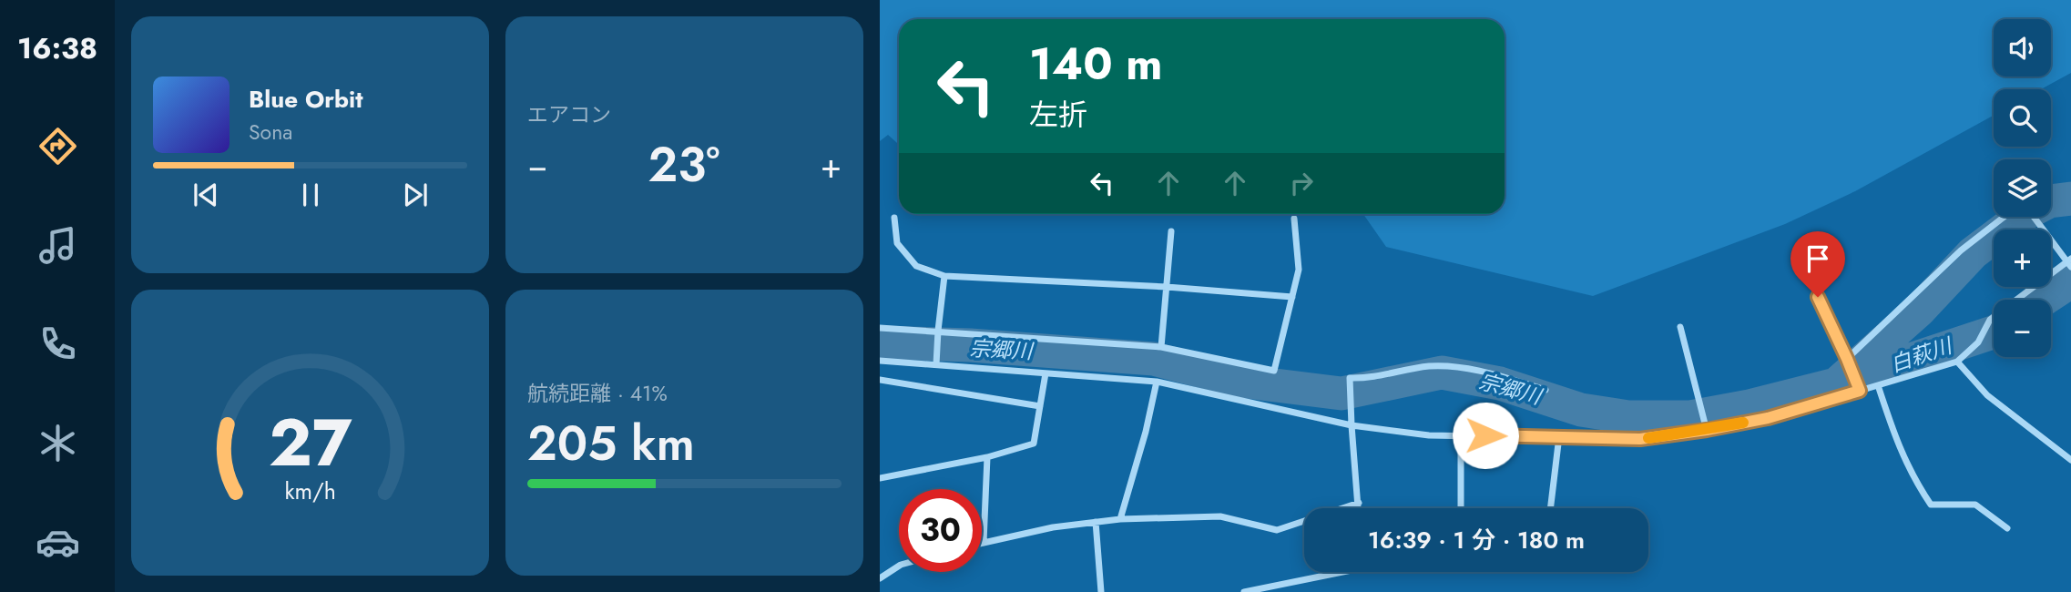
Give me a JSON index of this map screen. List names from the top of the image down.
{
  "water": ["宗郷川", "白萩川"],
  "page": {
    "tabs": "16:38",
    "tile": [
      "エアコン",
      ["航続距離 · 41%", "205 km"]
    ],
    "map_buttons": ["+", "−"],
    "turn": ["140 m", "左折"],
    "song": ["Blue Orbit", "Sona"],
    "heat": ["−", "23°", "+"],
    "limit": "30",
    "trip": "16:39 · 1 分 · 180 m",
    "gauge": ["27", "km/h"]
  }
}
